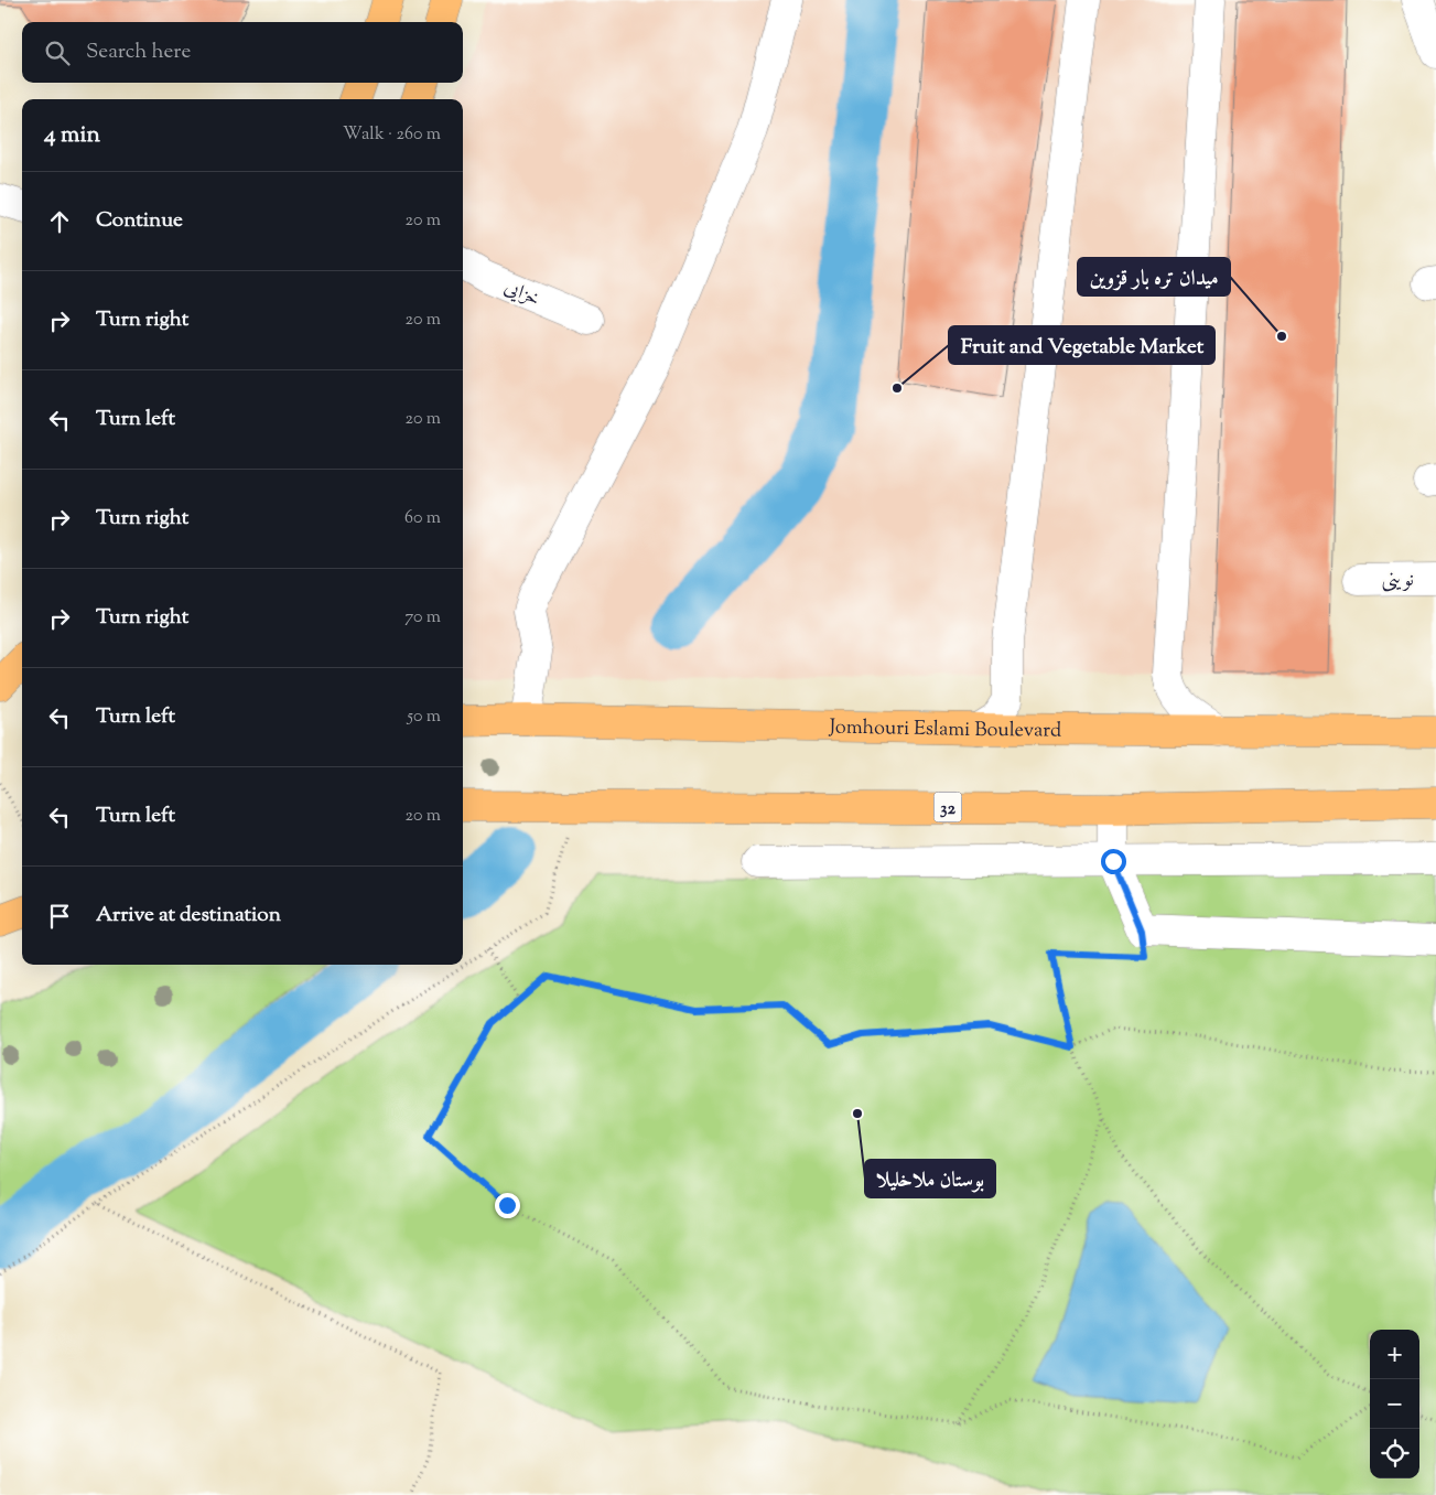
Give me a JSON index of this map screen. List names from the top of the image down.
{
  "streets": {
    "main road": ["Jomhouri Eslami Boulevard", "32"],
    "street": ["خزایی", "نوینی"]
  },
  "places": ["میدان تره بار قزوین", "Fruit and Vegetable Market", "بوستان ملاخلیلا"],
  "page": {
    "search": "Search here",
    "heading": ["4 min", "Walk · 260 m"],
    "list": [
      ["Continue", "20 m"],
      ["Turn right", "20 m"],
      ["Turn left", "20 m"],
      ["Turn right", "60 m"],
      ["Turn right", "70 m"],
      ["Turn left", "50 m"],
      ["Turn left", "20 m"],
      "Arrive at destination"
    ],
    "map_buttons": ["+", "−"]
  }
}
